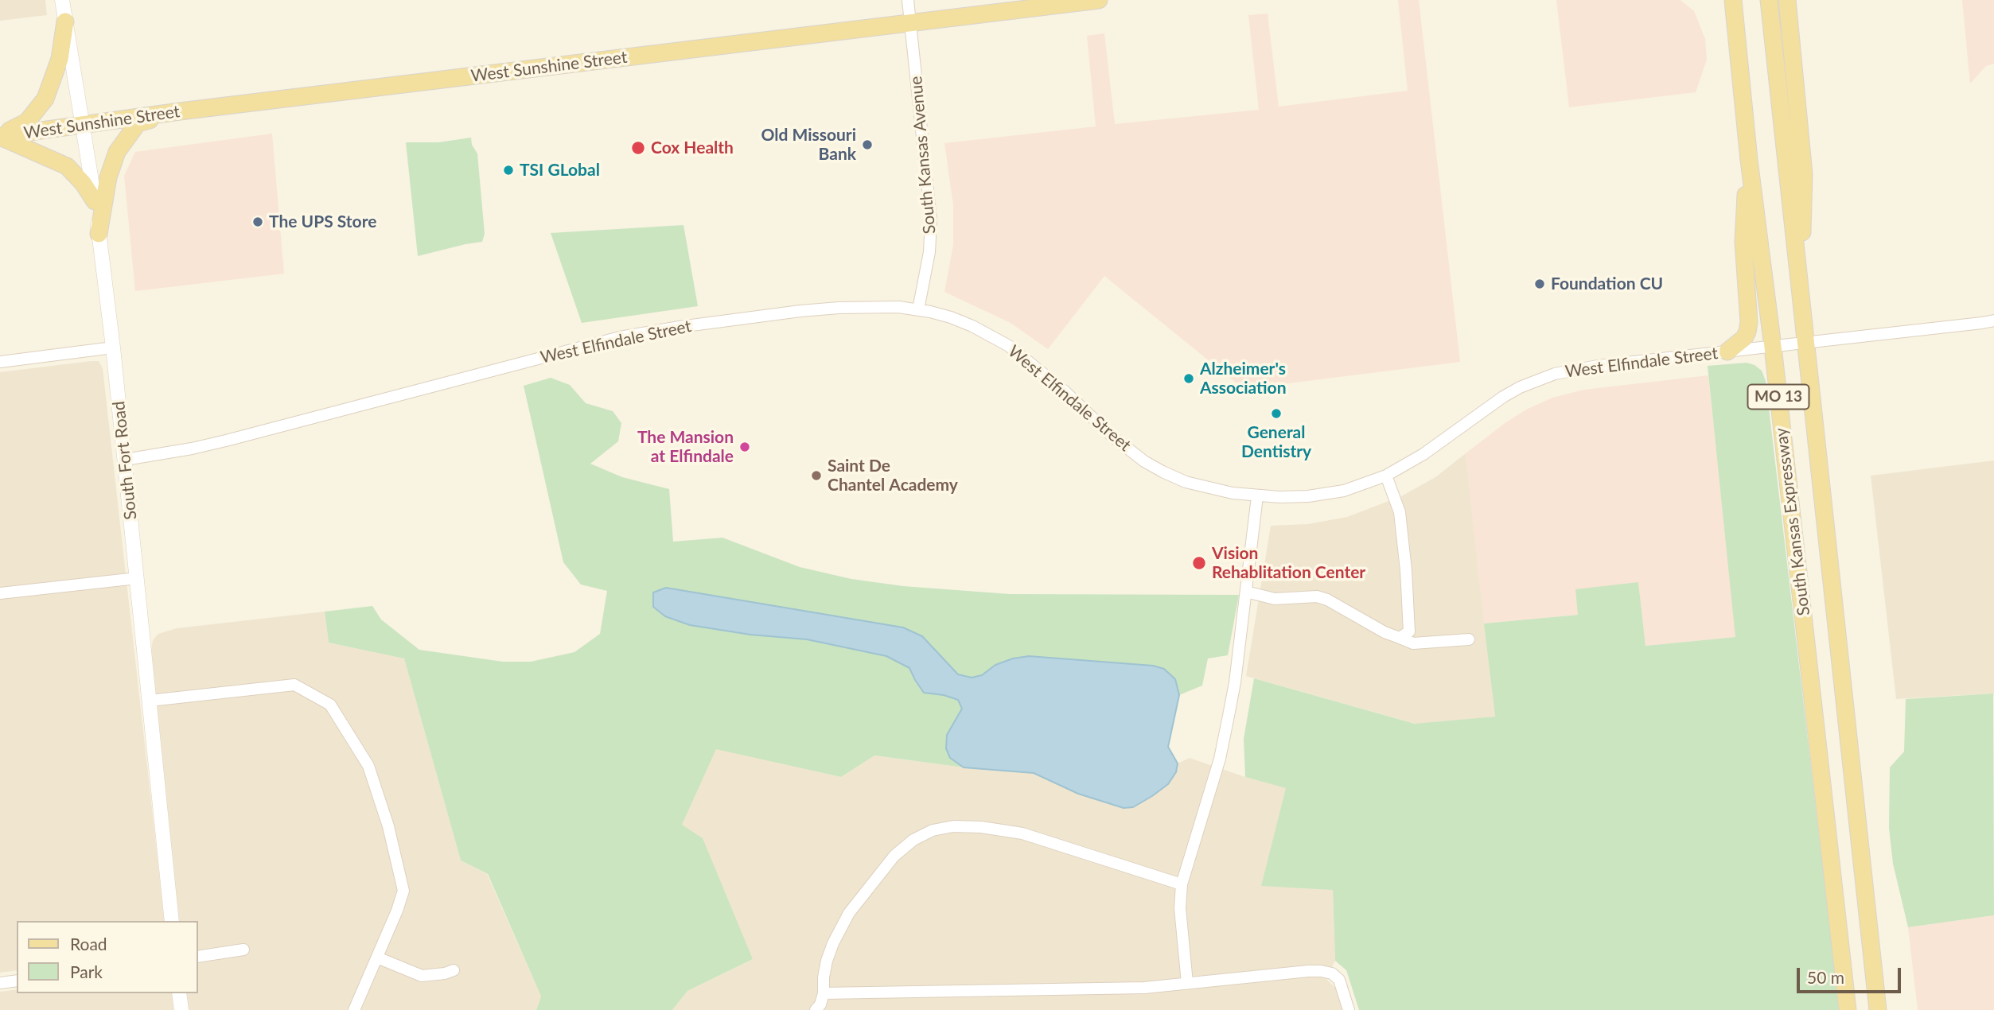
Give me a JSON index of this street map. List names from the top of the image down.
{
  "streets": {
    "main road": ["West Sunshine Street", "MO 13", "South Kansas Expressway"],
    "street": ["South Kansas Avenue", "West Elfindale Street", "South Fort Road"]
  },
  "crossings": [
    ["West Sunshine Street", "South Kansas Avenue"],
    ["West Sunshine Street", "South Fort Road"],
    ["South Kansas Avenue", "West Elfindale Street"],
    ["West Elfindale Street", "South Fort Road"],
    ["West Elfindale Street", "South Kansas Expressway"]
  ],
  "places": [
    "Old Missouri Bank",
    "Cox Health",
    "TSI GLobal",
    "The UPS Store",
    "Foundation CU",
    "Alzheimer's Association",
    "General Dentistry",
    "The Mansion at Elfindale",
    "Saint De Chantel Academy",
    "Vision Rehablitation Center"
  ],
  "legend": ["Road", "Park"],
  "scale_bar": "50 m"
}
